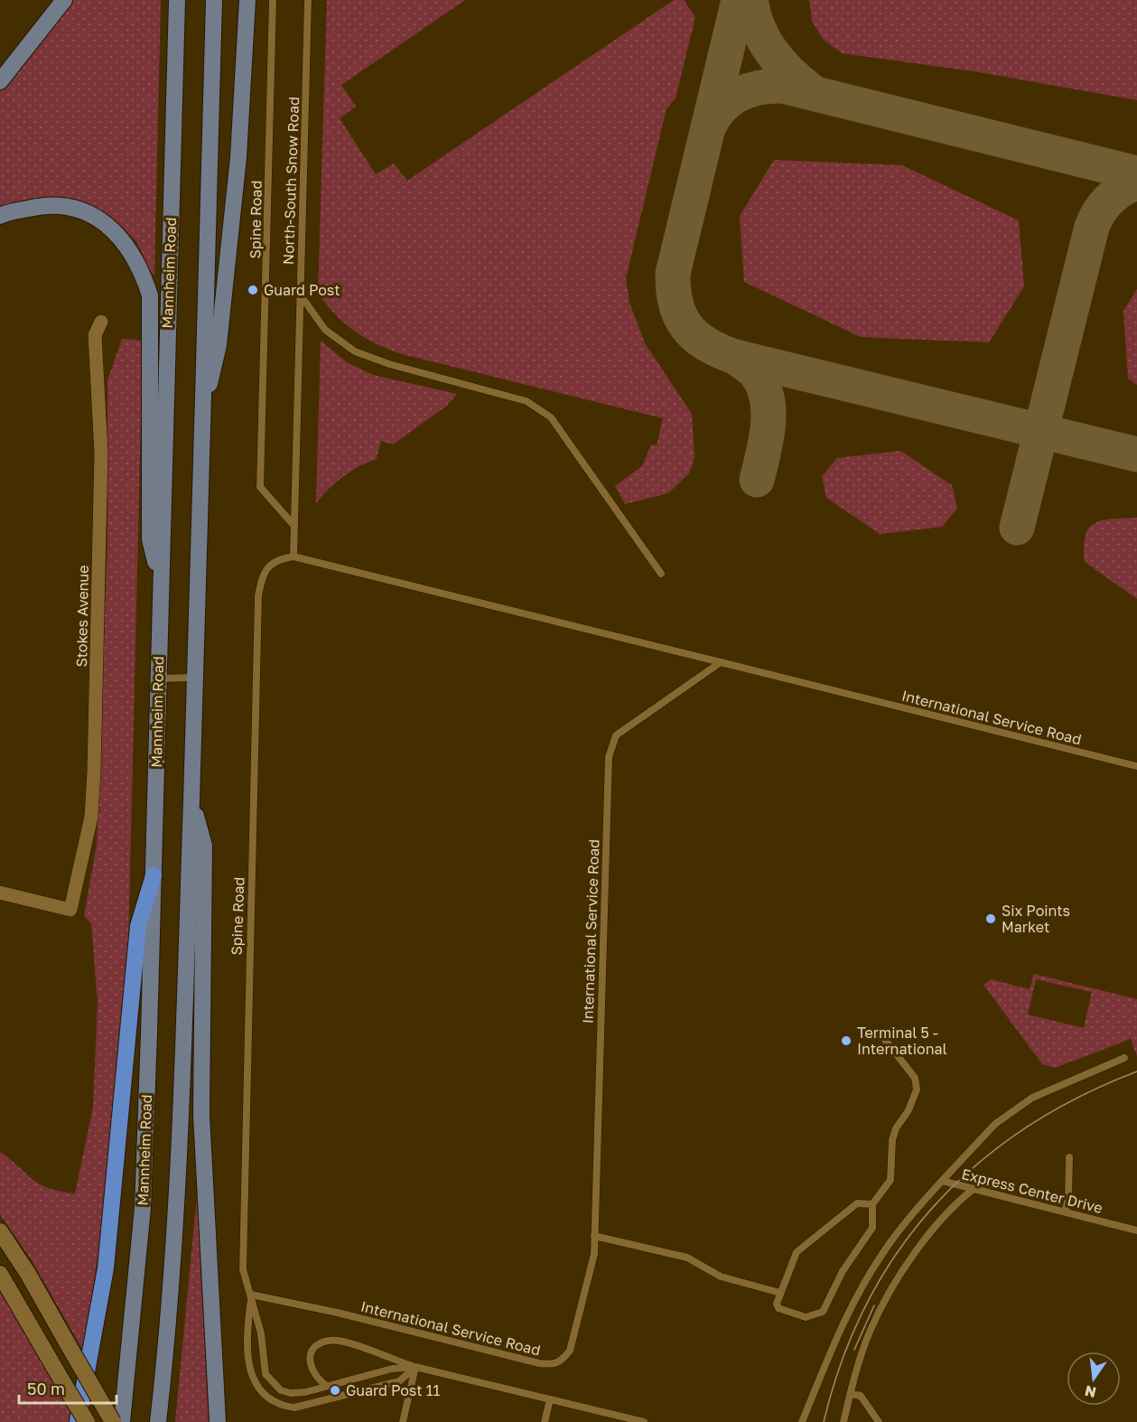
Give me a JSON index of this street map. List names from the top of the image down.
{
  "streets": {
    "main road": ["Mannheim Road"],
    "street": ["Stokes Avenue"],
    "lane": [
      "North-South Snow Road",
      "Spine Road",
      "International Service Road",
      "Express Center Drive"
    ]
  },
  "crossings": [
    ["North-South Snow Road", "Spine Road"],
    ["Spine Road", "International Service Road"]
  ],
  "places": [
    "Guard Post",
    "Six Points Market",
    "Terminal 5 - International",
    "Guard Post 11"
  ],
  "scale_bar": "50 m",
  "north": "bottom"
}
